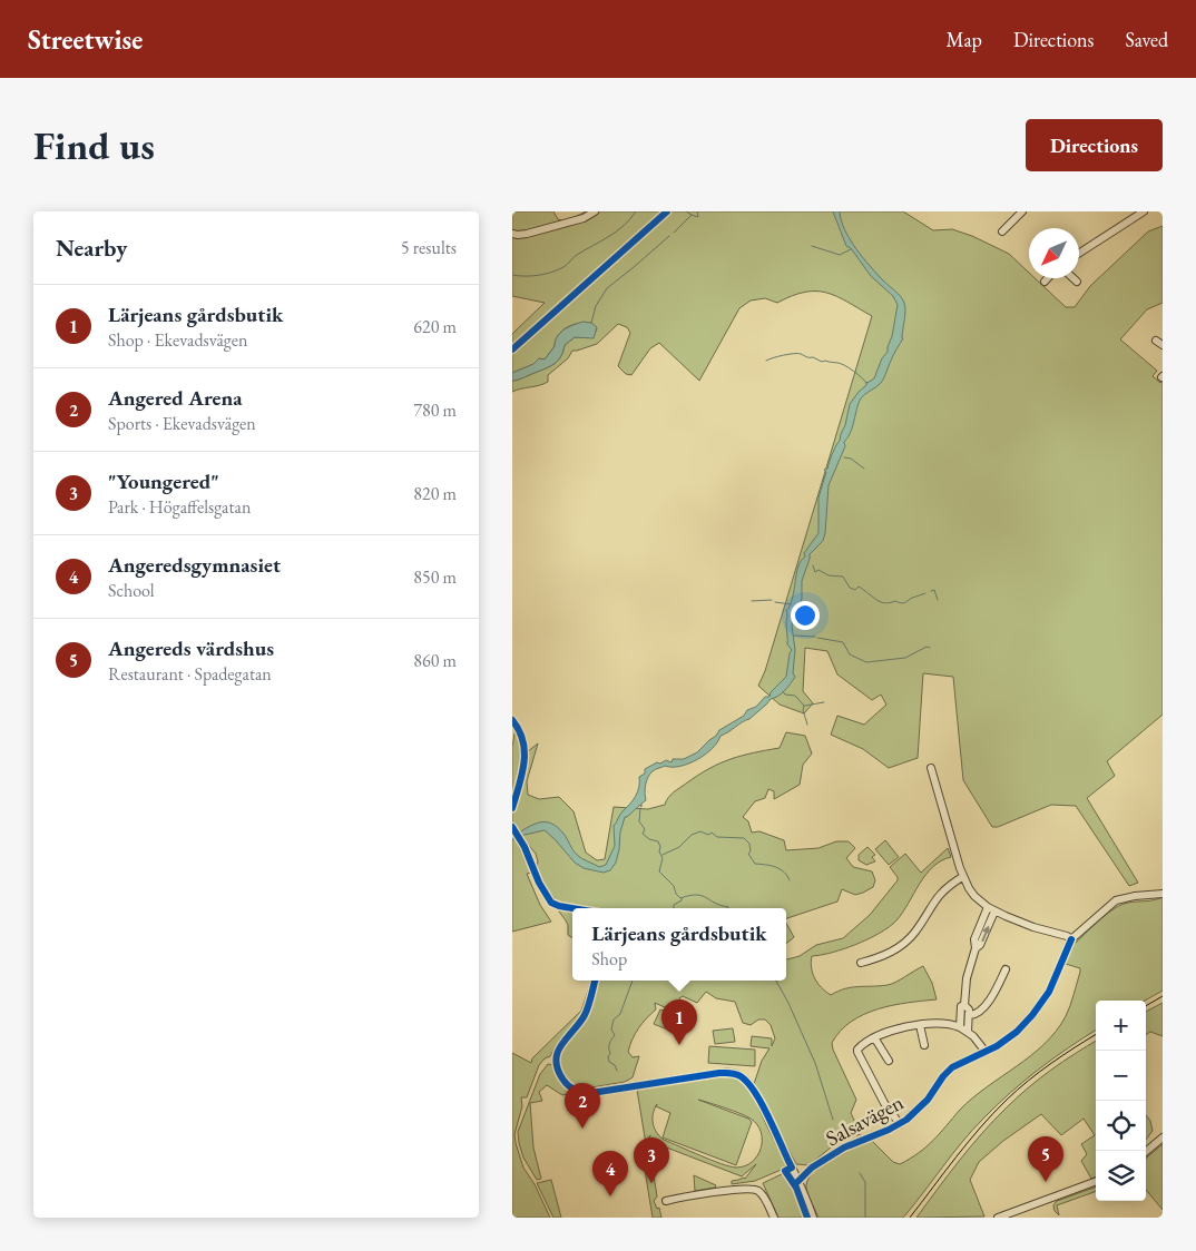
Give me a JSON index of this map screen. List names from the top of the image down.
{
  "streets": {
    "street": ["Salsavägen"]
  },
  "north": "bottom left",
  "page": {
    "header": "Streetwise",
    "nav": ["Map", "Directions", "Saved"],
    "buttons": "Directions",
    "title": "Find us",
    "heading": ["Nearby", "5 results"],
    "list": [
      {
        "mark": "1",
        "name": "Lärjeans gårdsbutik",
        "note": "Shop · Ekevadsvägen",
        "value": "620 m"
      },
      {
        "mark": "2",
        "name": "Angered Arena",
        "note": "Sports · Ekevadsvägen",
        "value": "780 m"
      },
      {
        "mark": "3",
        "name": "\"Youngered\"",
        "note": "Park · Högaffelsgatan",
        "value": "820 m"
      },
      {
        "mark": "4",
        "name": "Angeredsgymnasiet",
        "note": "School",
        "value": "850 m"
      },
      {
        "mark": "5",
        "name": "Angereds värdshus",
        "note": "Restaurant · Spadegatan",
        "value": "860 m"
      }
    ],
    "popup": ["Lärjeans gårdsbutik", "Shop"],
    "pins": [
      "1",
      "2",
      "5",
      "3",
      "4"
    ],
    "map_buttons": ["+", "−"]
  }
}
